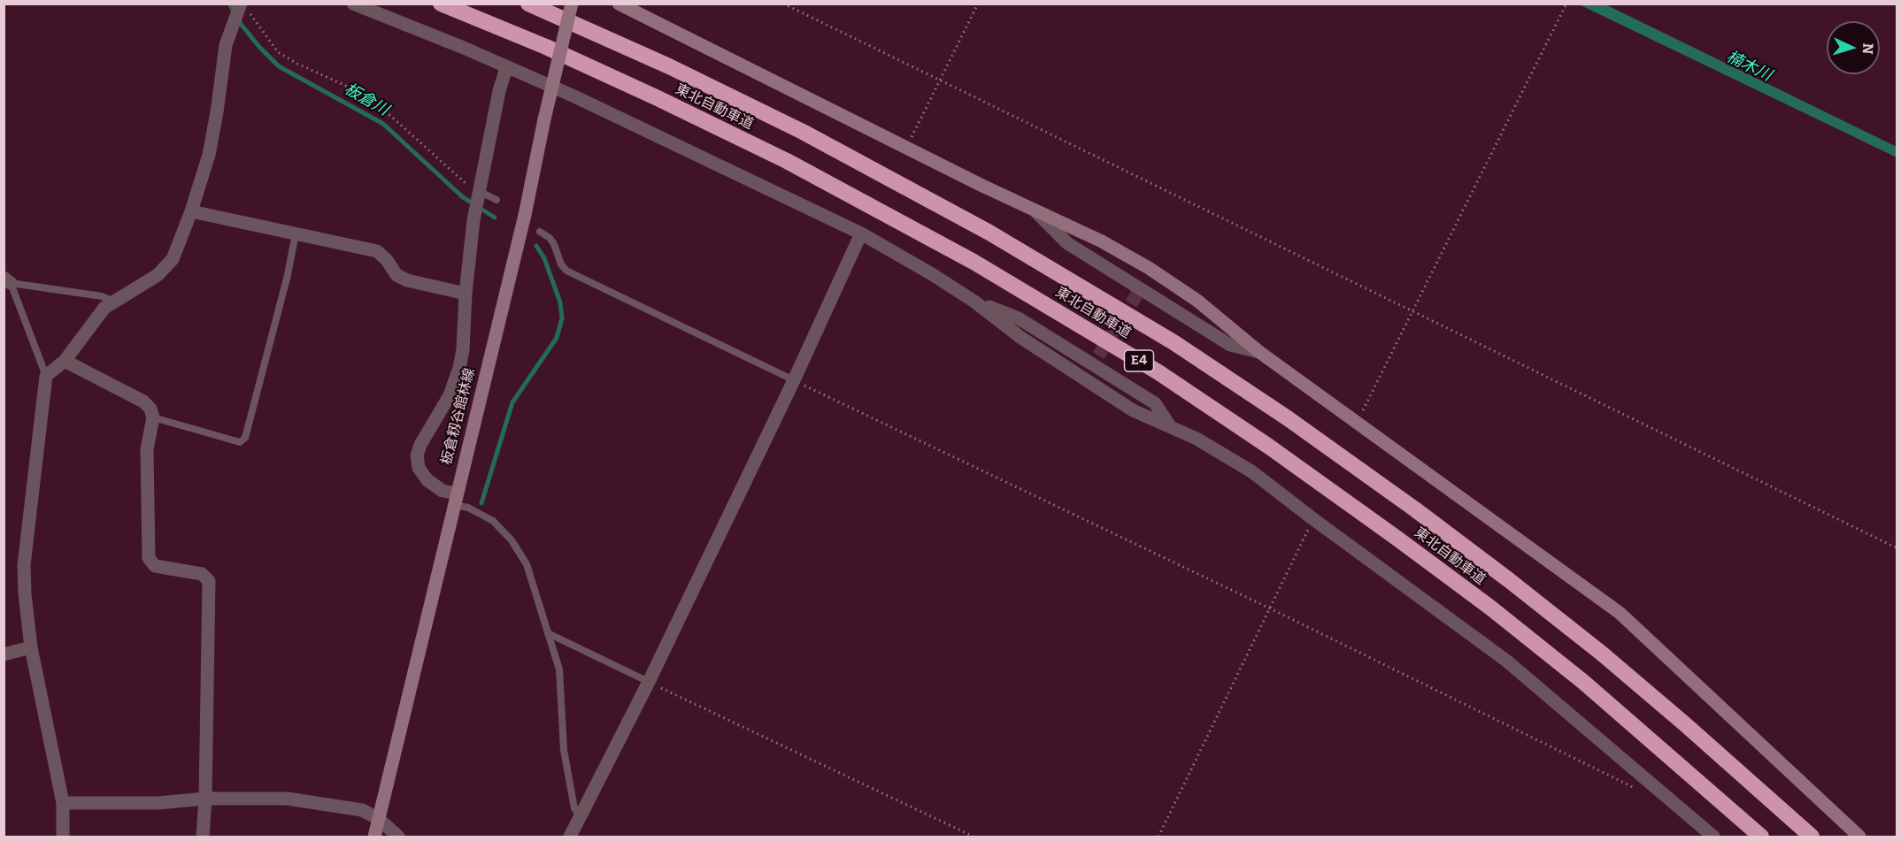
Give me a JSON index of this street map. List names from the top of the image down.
{
  "streets": {
    "highway": ["東北自動車道", "E4"],
    "street": ["板倉籾谷館林線"]
  },
  "water": ["楠木川", "板倉川"],
  "north": "right"
}
